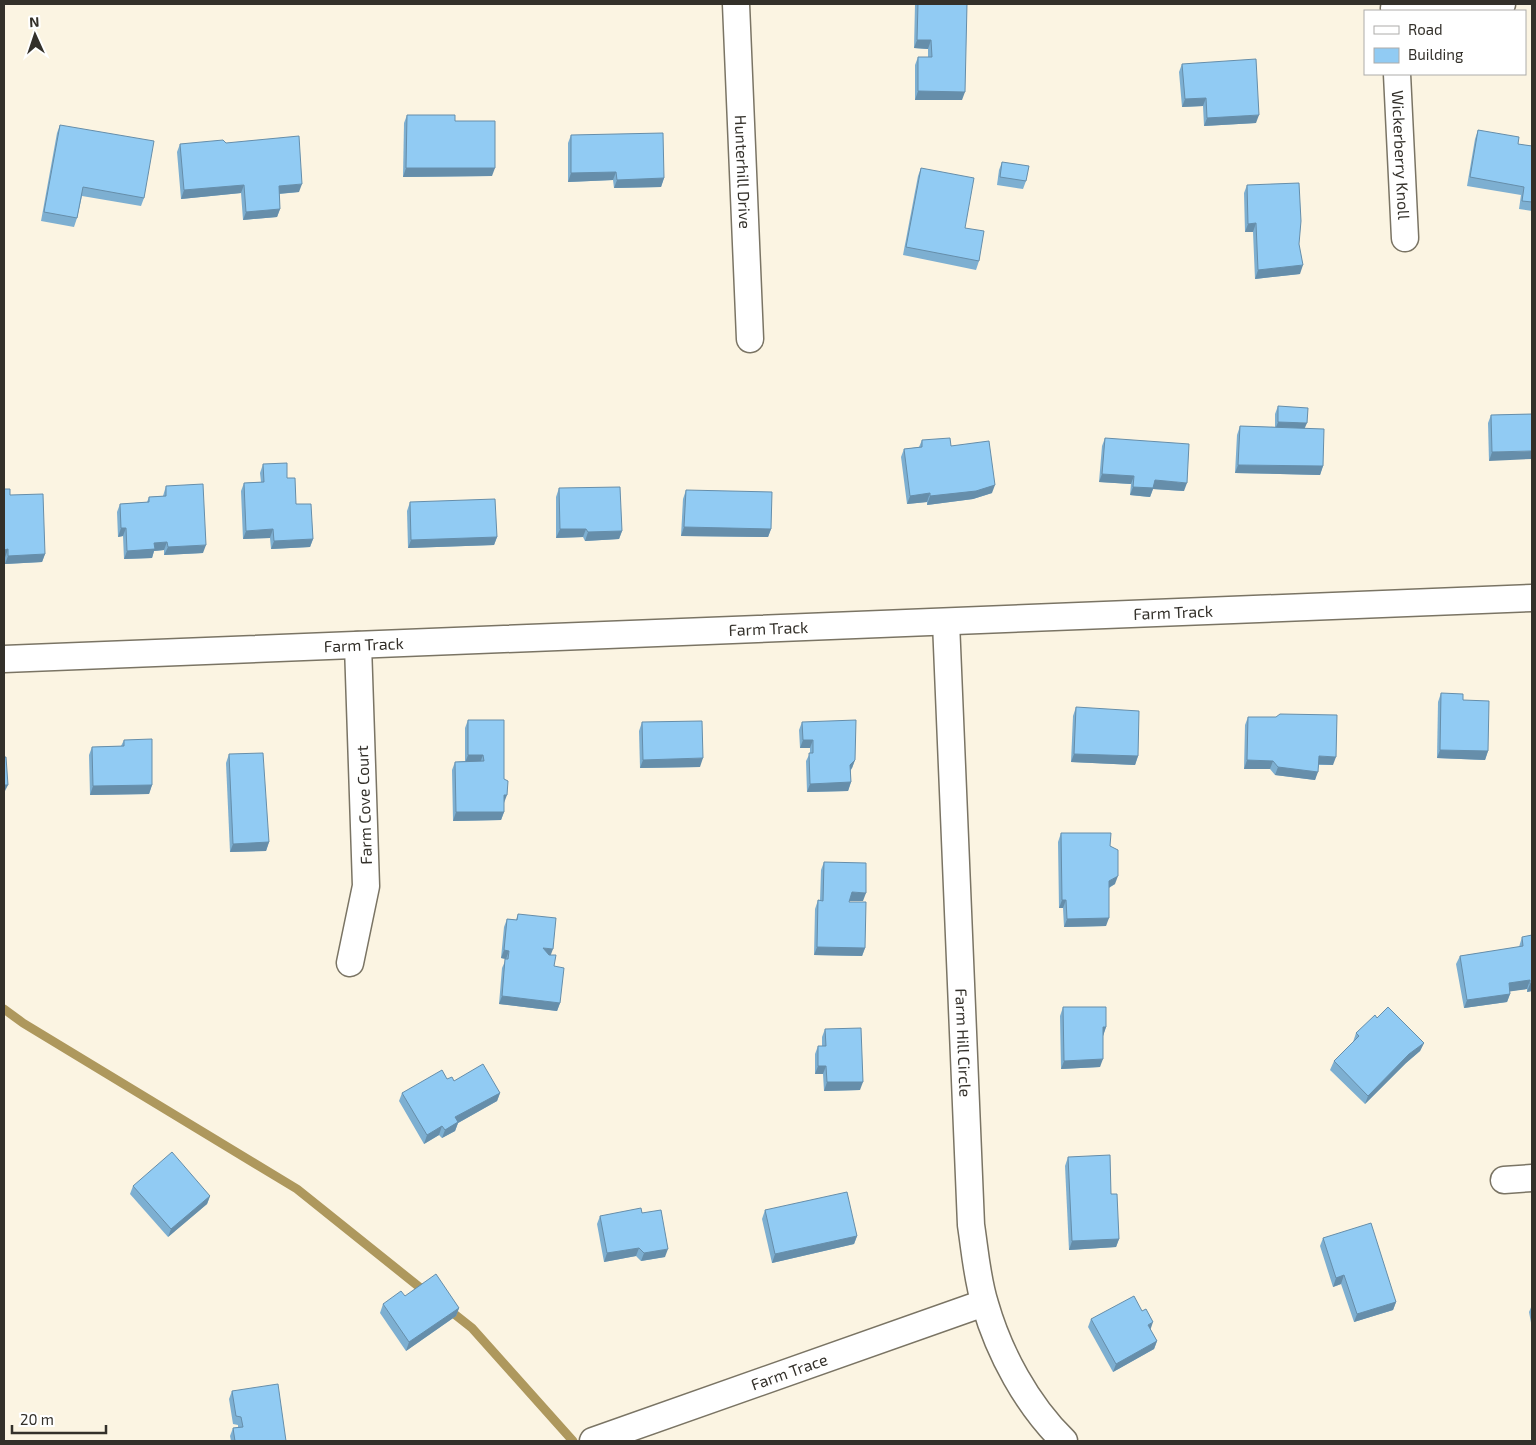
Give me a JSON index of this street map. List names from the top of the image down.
{
  "streets": {
    "street": [
      "Wickerberry Knoll",
      "Hunterhill Drive",
      "Farm Track",
      "Farm Cove Court",
      "Farm Hill Circle",
      "Farm Trace"
    ]
  },
  "crossings": [
    ["Farm Track", "Farm Cove Court"],
    ["Farm Track", "Farm Hill Circle"],
    ["Farm Hill Circle", "Farm Trace"]
  ],
  "legend": ["Road", "Building"],
  "scale_bar": "20 m",
  "north": "top"
}
